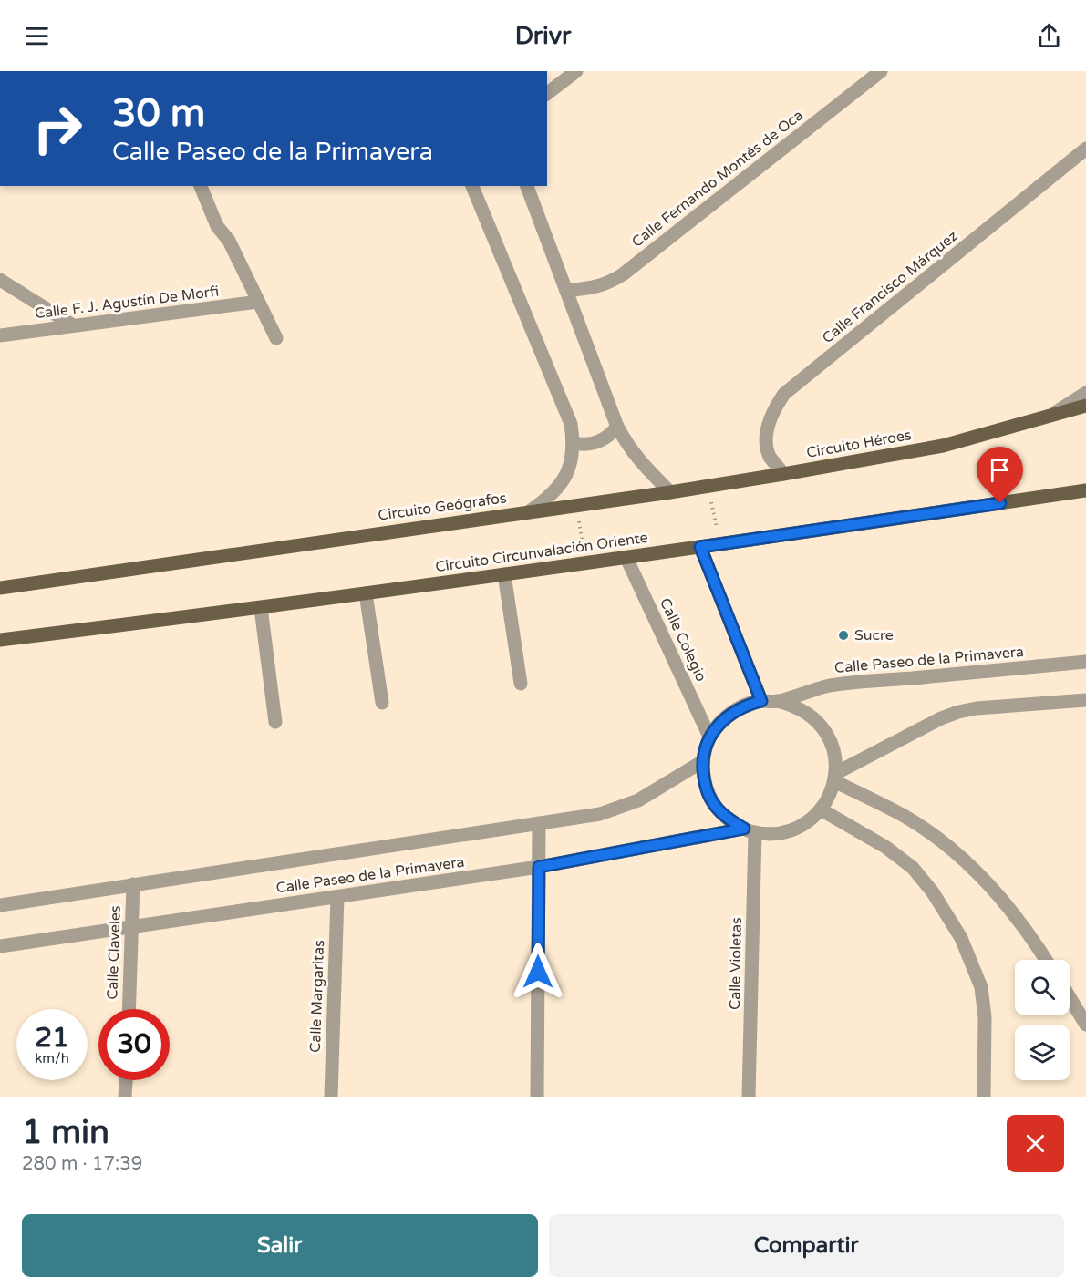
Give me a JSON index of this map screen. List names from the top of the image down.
{
  "streets": {
    "main road": ["Circuito Héroes", "Circuito Geógrafos", "Circuito Circunvalación Oriente"],
    "street": [
      "Calle Fernando Montés de Oca",
      "Calle Francisco Márquez",
      "Calle F. J. Agustín De Morfi",
      "Calle Colegio",
      "Calle Paseo de la Primavera",
      "Calle Claveles",
      "Calle Violetas",
      "Calle Margaritas"
    ]
  },
  "crossings": [
    ["Calle Francisco Márquez", "Circuito Héroes"],
    ["Circuito Héroes", "Circuito Geógrafos"],
    ["Circuito Circunvalación Oriente", "Calle Colegio"],
    ["Calle Colegio", "Calle Paseo de la Primavera"],
    ["Calle Colegio", "Calle Violetas"],
    ["Calle Paseo de la Primavera", "Calle Claveles"],
    ["Calle Paseo de la Primavera", "Calle Violetas"],
    ["Calle Paseo de la Primavera", "Calle Margaritas"]
  ],
  "places": ["Sucre"],
  "page": {
    "header": "Drivr",
    "turn": ["30 m", "Calle Paseo de la Primavera"],
    "speed": "21 km/h",
    "limit": "30",
    "heading": ["1 min", "280 m · 17:39"],
    "buttons": ["Salir", "Compartir"]
  }
}
